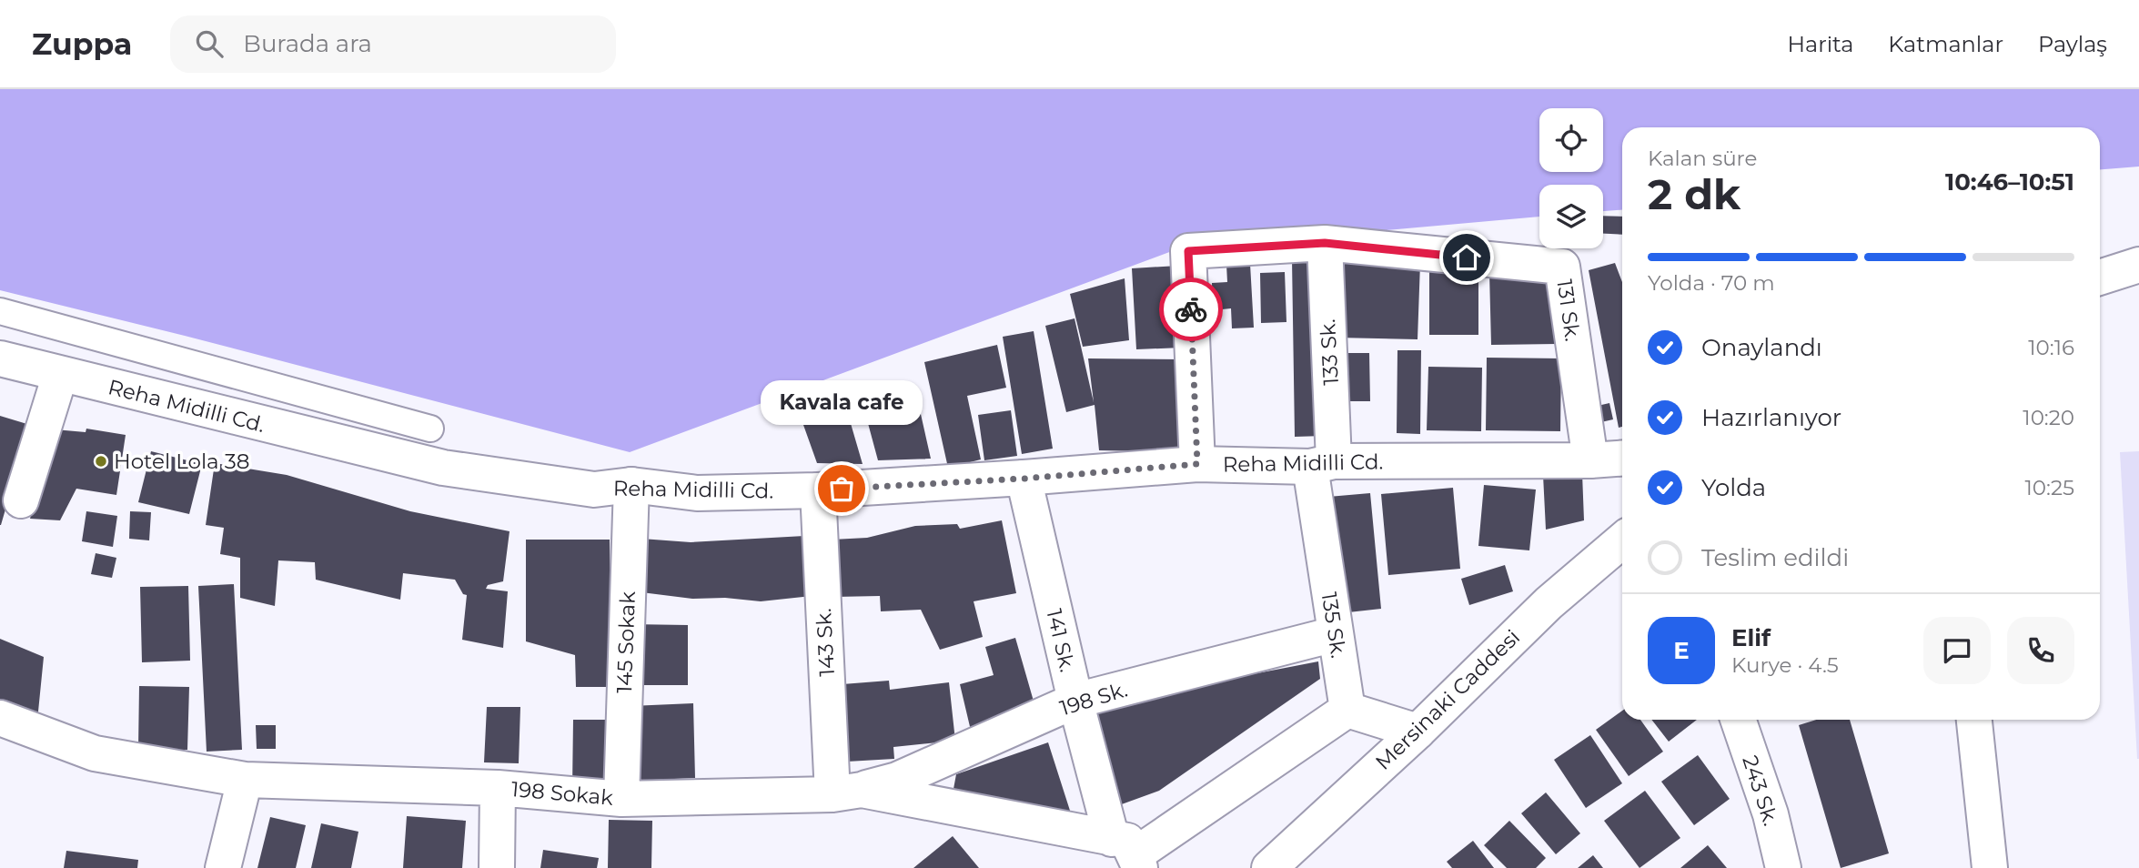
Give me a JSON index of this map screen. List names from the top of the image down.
{
  "streets": {
    "street": [
      "131 Sk.",
      "133 Sk.",
      "Reha Midilli Cd.",
      "135 Sk.",
      "141 Sk.",
      "145 Sokak",
      "143 Sk.",
      "198 Sk.",
      "Mersinaki Caddesi",
      "243 Sk.",
      "198 Sokak"
    ]
  },
  "crossings": [
    ["131 Sk.", "133 Sk."],
    ["131 Sk.", "Reha Midilli Cd."],
    ["133 Sk.", "Reha Midilli Cd."],
    ["133 Sk.", "135 Sk."],
    ["Reha Midilli Cd.", "135 Sk."],
    ["Reha Midilli Cd.", "141 Sk."],
    ["Reha Midilli Cd.", "145 Sokak"],
    ["Reha Midilli Cd.", "143 Sk."],
    ["135 Sk.", "198 Sk."],
    ["141 Sk.", "198 Sk."],
    ["141 Sk.", "198 Sokak"],
    ["145 Sokak", "198 Sokak"],
    ["143 Sk.", "198 Sk."],
    ["143 Sk.", "198 Sokak"],
    ["198 Sk.", "198 Sokak"]
  ],
  "places": ["Hotel Lola 38", "Kavala cafe"],
  "page": {
    "header": "Zuppa",
    "search": "Burada ara",
    "nav": ["Harita", "Katmanlar", "Paylaş"],
    "heading": ["2 dk", "Kalan süre", "10:46–10:51"],
    "panel": ["Elif", "Kurye · 4.5"],
    "bar": "Yolda · 70 m",
    "list": [
      ["Onaylandı", "10:16"],
      ["Hazırlanıyor", "10:20"],
      ["Yolda", "10:25"],
      "Teslim edildi"
    ],
    "bubble": "Kavala cafe",
    "round": "E"
  }
}
